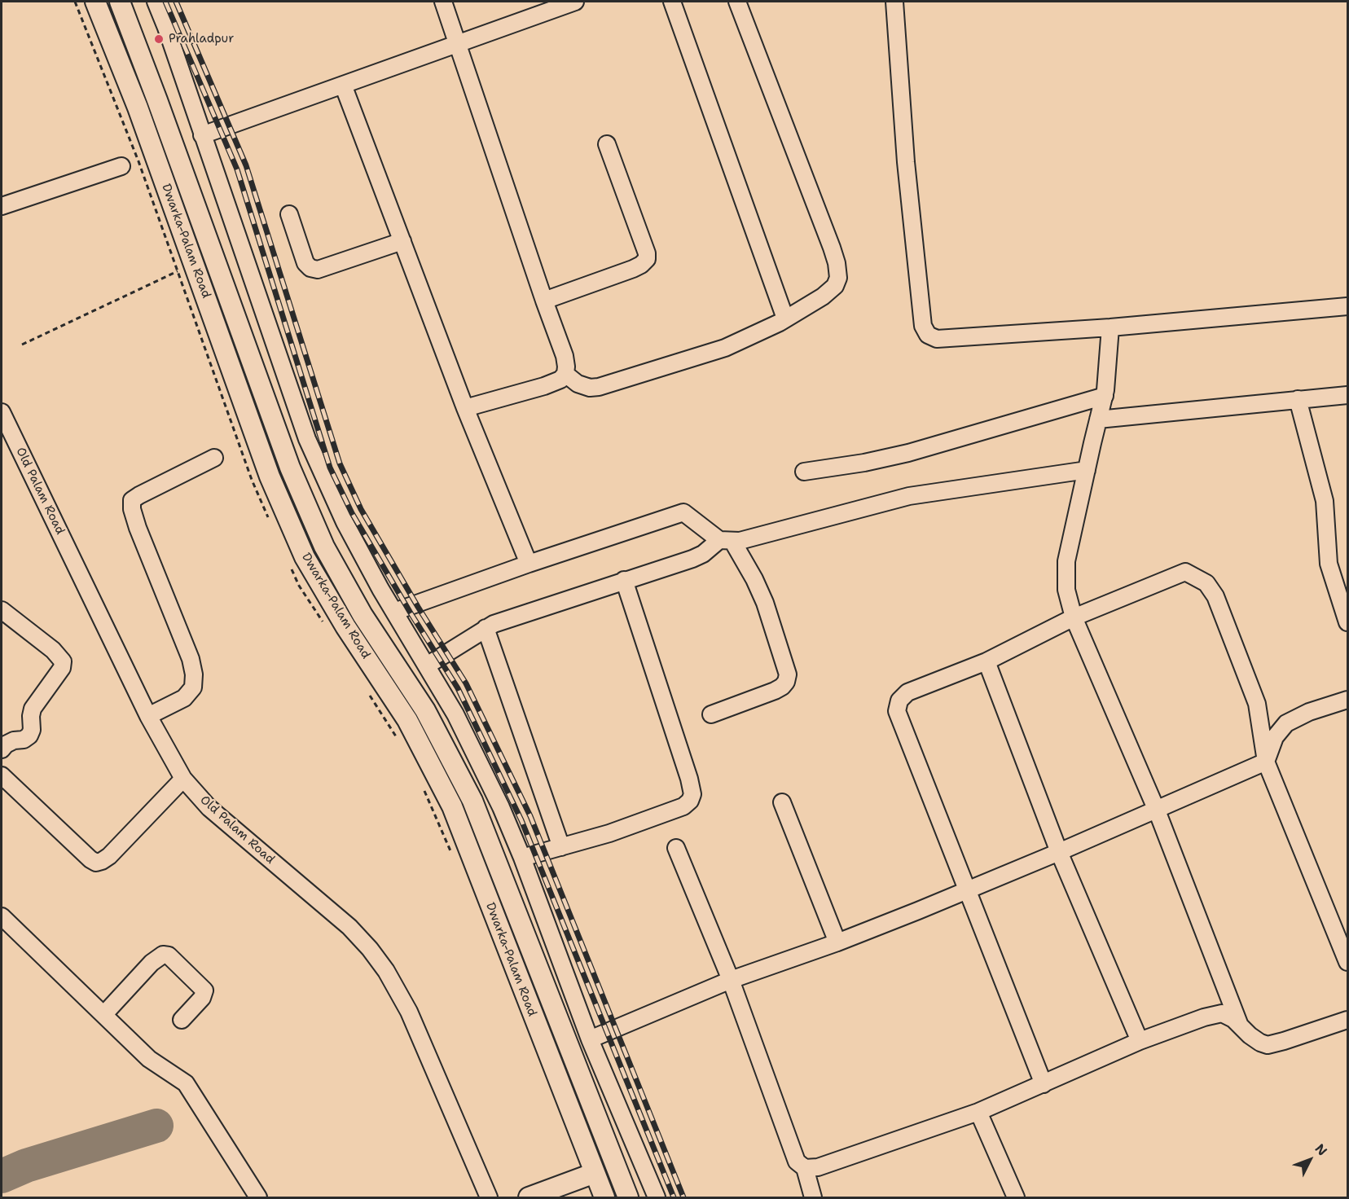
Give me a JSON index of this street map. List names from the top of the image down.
{
  "streets": {
    "main road": ["Dwarka-Palam Road"],
    "street": ["Old Palam Road"]
  },
  "places": ["Prahladpur"],
  "north": "top right"
}
